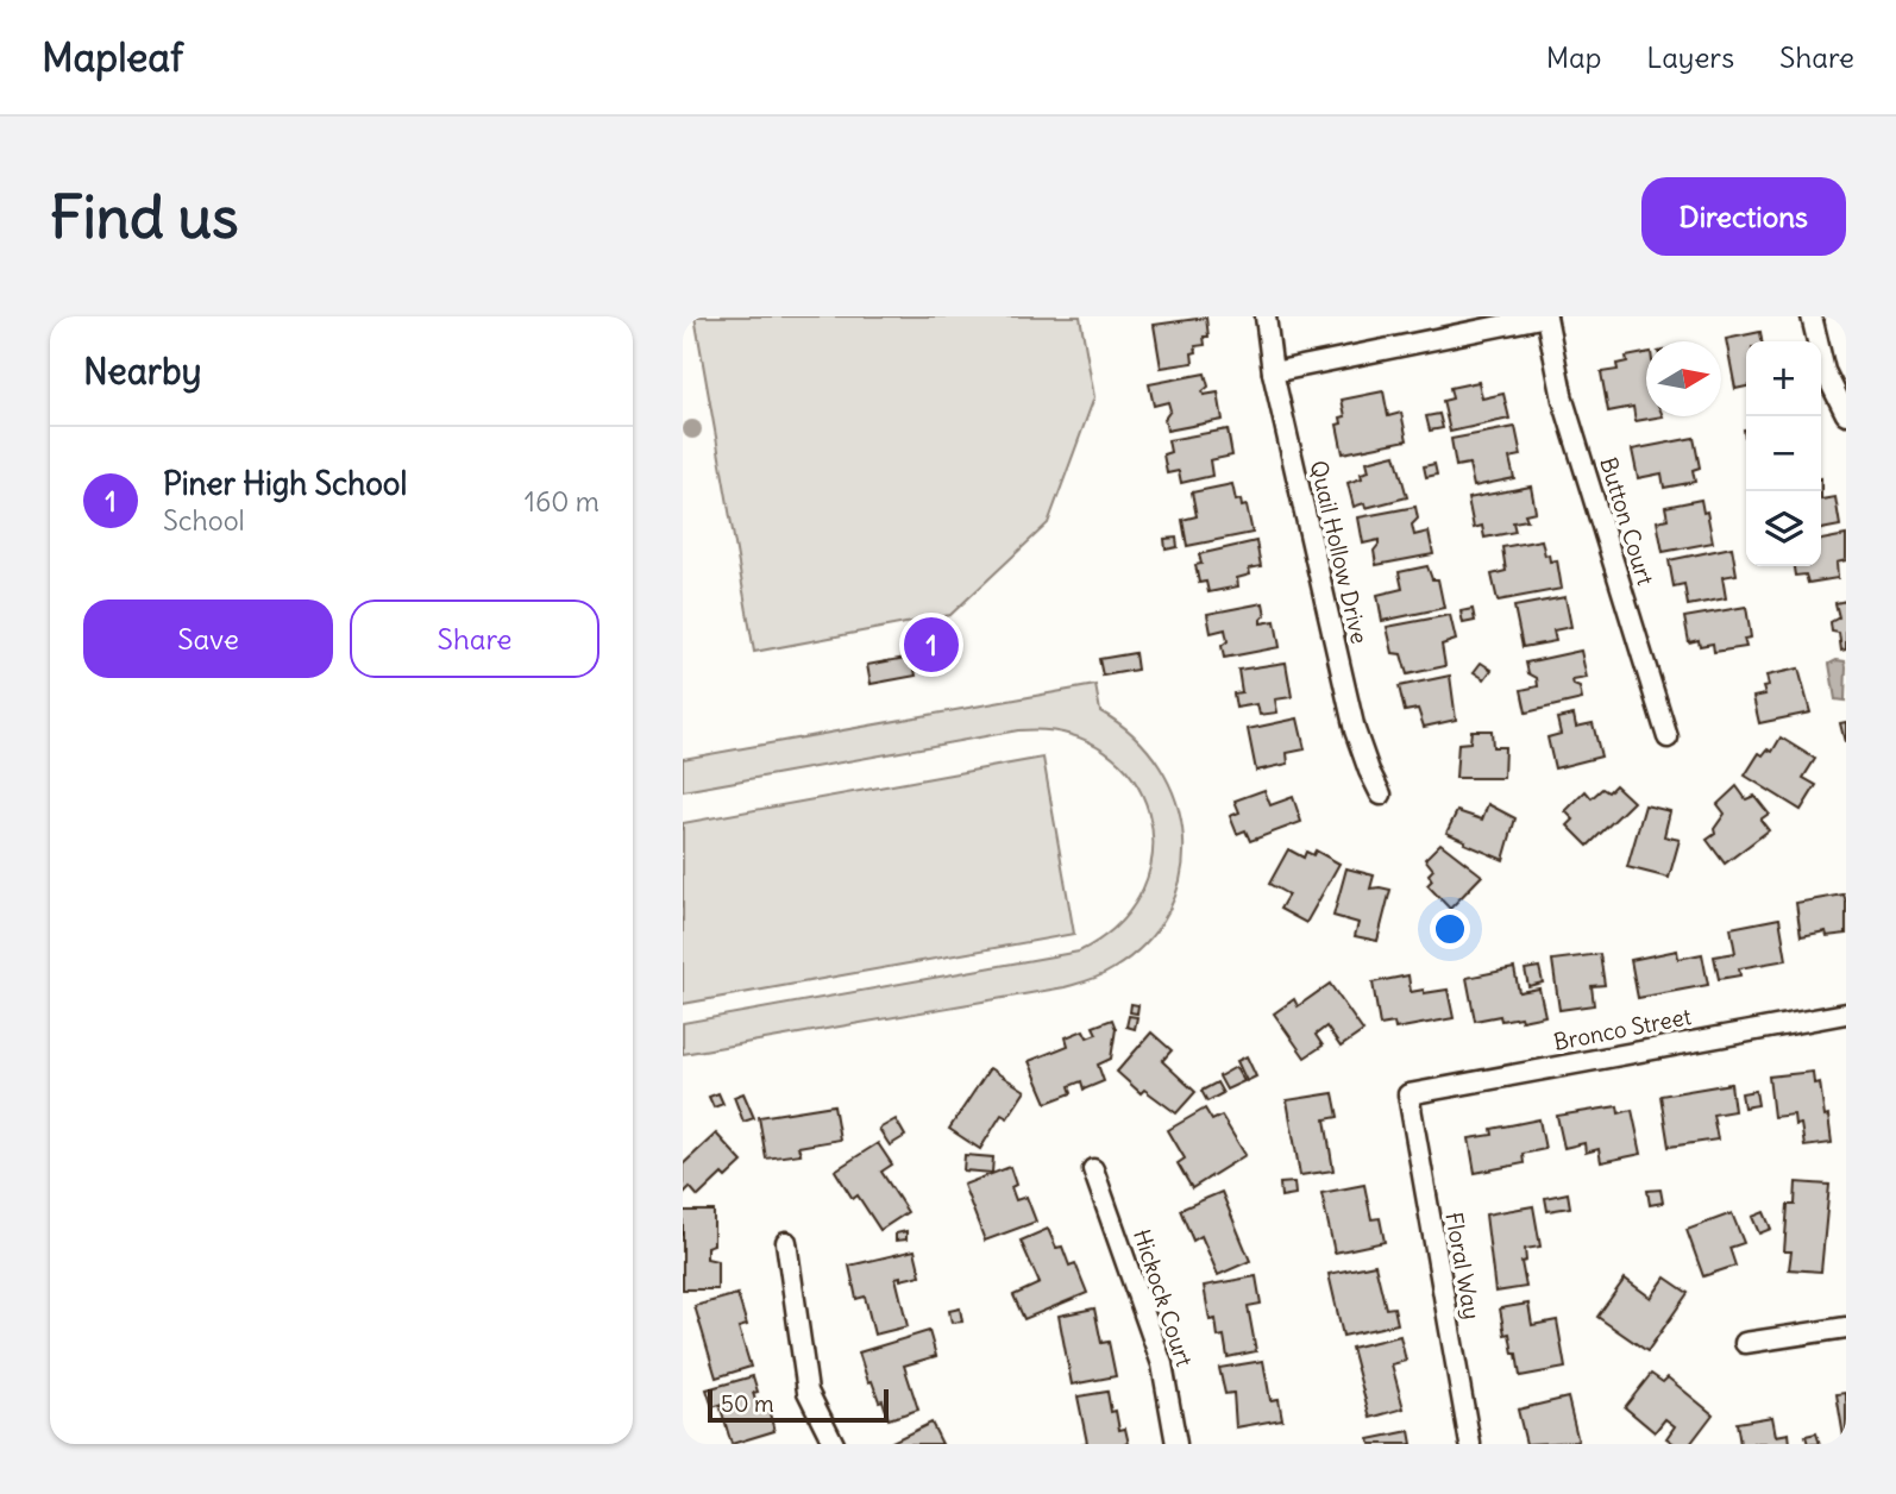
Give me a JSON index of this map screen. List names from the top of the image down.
{
  "streets": {
    "street": [
      "Button Court",
      "Quail Hollow Drive",
      "Bronco Street",
      "Floral Way",
      "Hickock Court"
    ]
  },
  "crossings": [
    ["Bronco Street", "Floral Way"]
  ],
  "scale_bar": "50 m",
  "north": "right",
  "page": {
    "header": "Mapleaf",
    "nav": ["Map", "Layers", "Share"],
    "buttons": [
      "Directions",
      ["Save", "Share"]
    ],
    "title": "Find us",
    "heading": "Nearby",
    "map_buttons": ["+", "−"],
    "list": [
      {
        "mark": "1",
        "name": "Piner High School",
        "note": "School",
        "value": "160 m"
      }
    ],
    "pins": "1",
    "scale": "50 m"
  }
}
